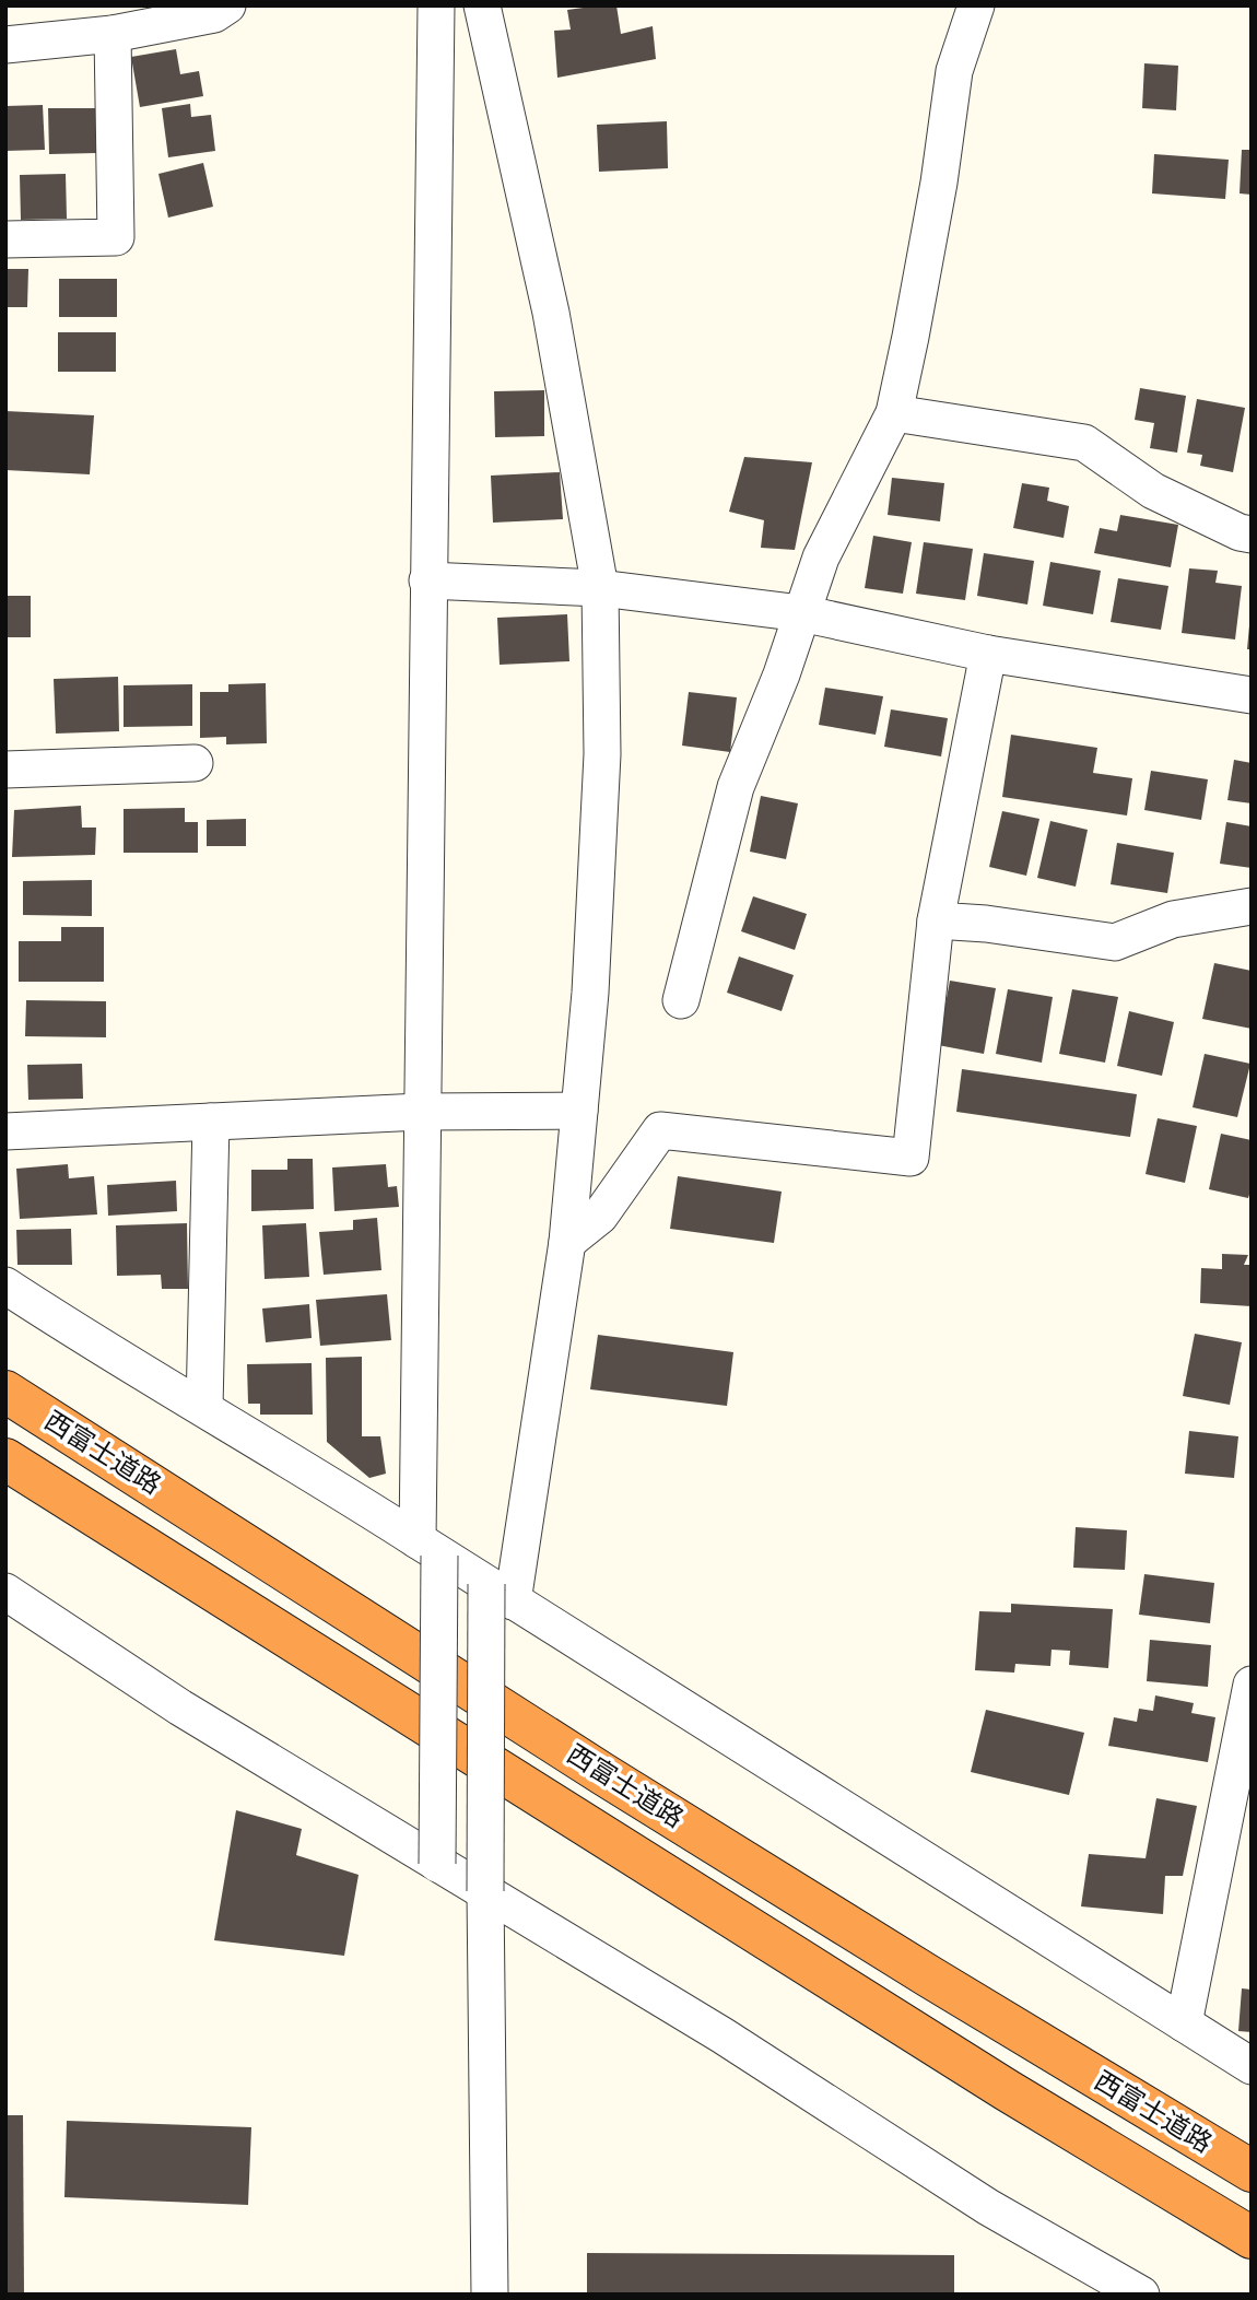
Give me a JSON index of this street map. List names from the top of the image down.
{
  "streets": {
    "highway": ["西富士道路"]
  }
}
